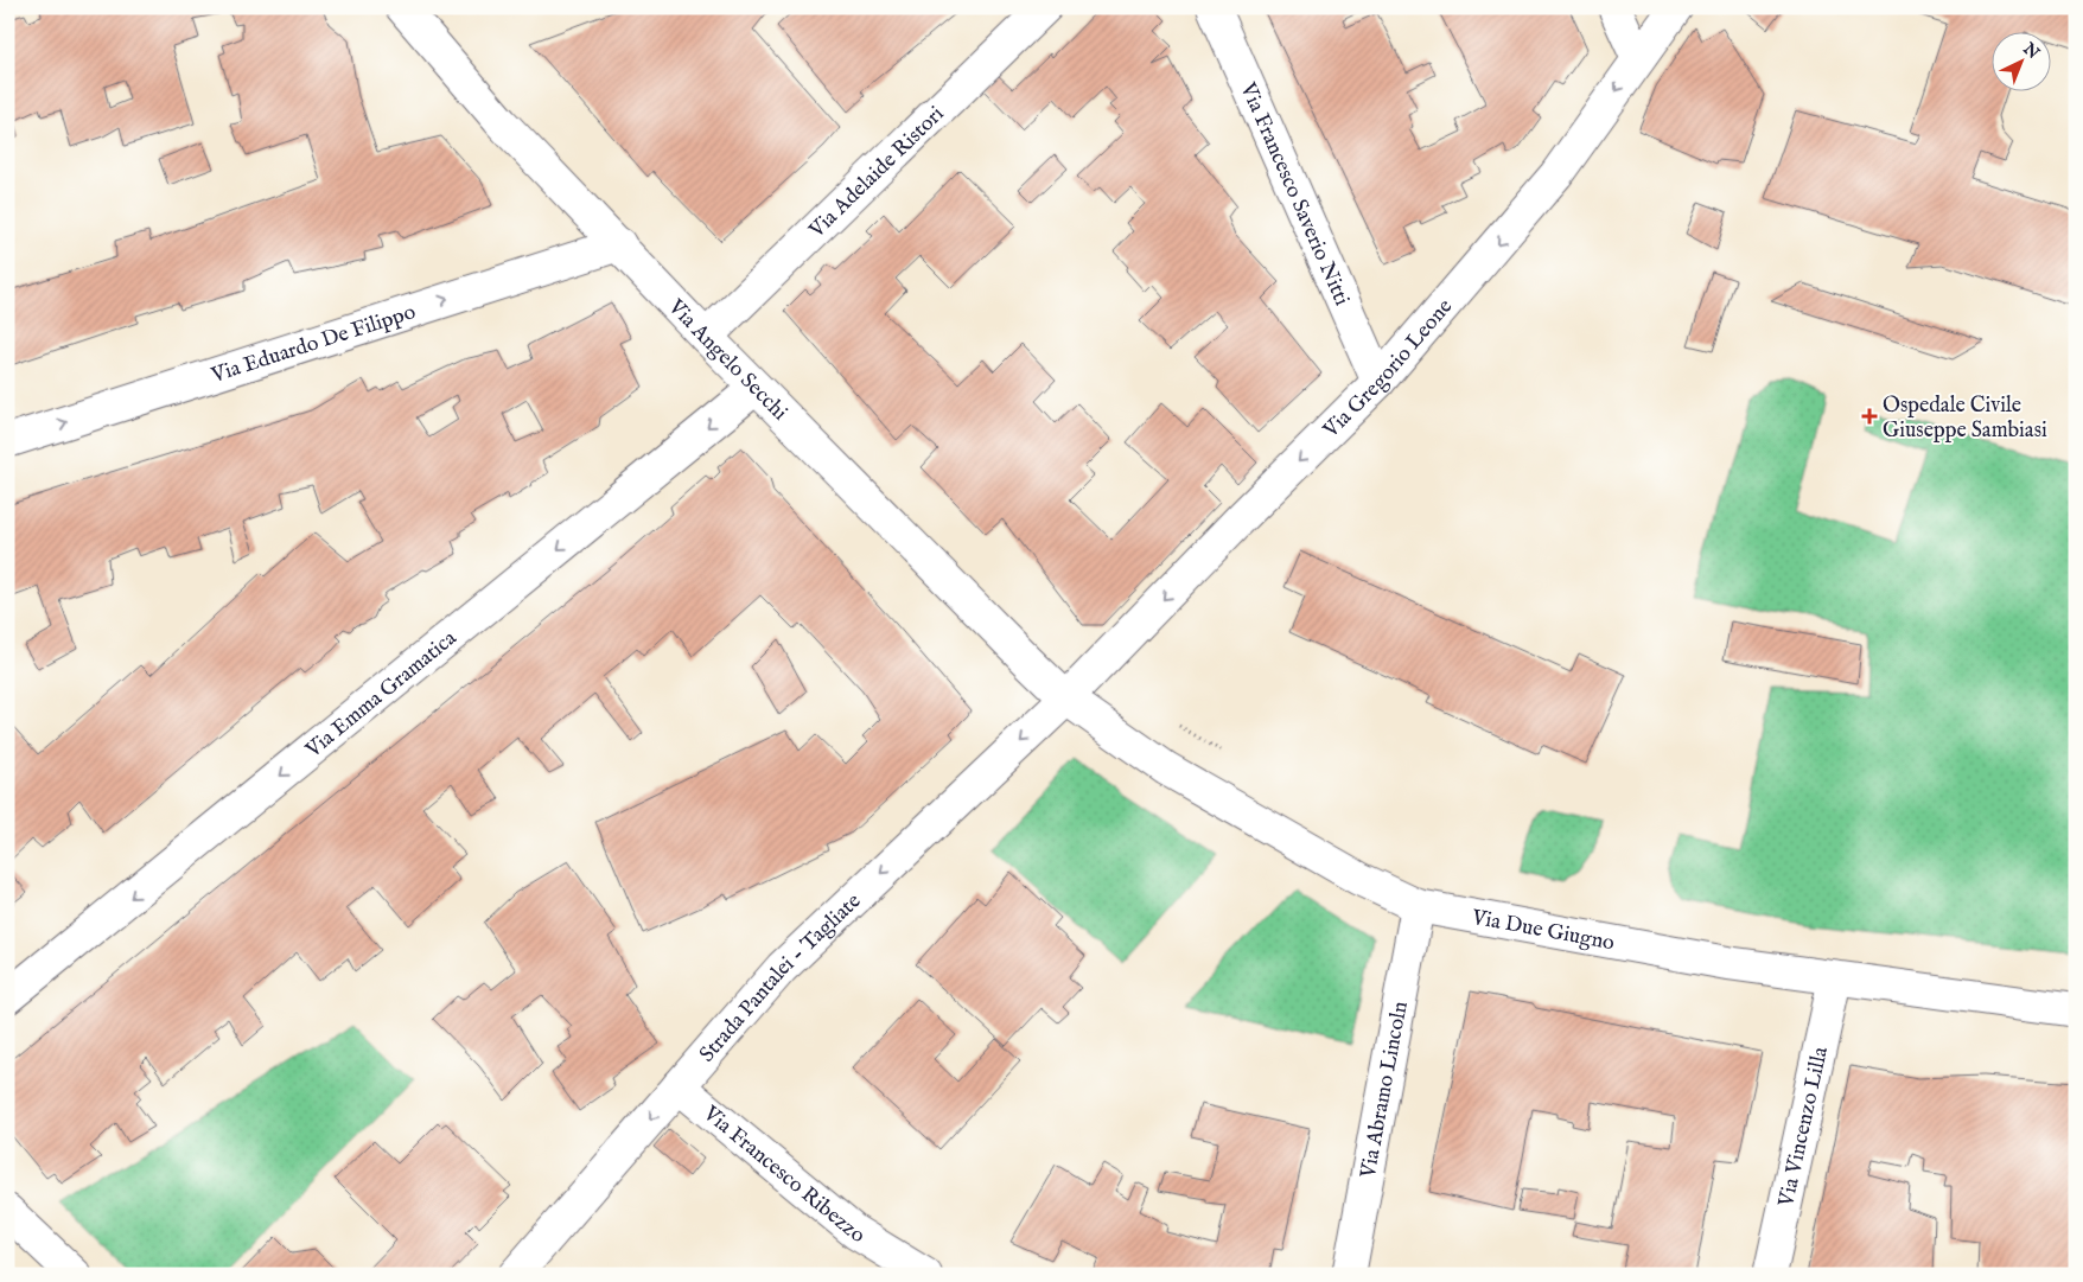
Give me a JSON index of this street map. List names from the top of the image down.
{
  "streets": {
    "street": [
      "Via Adelaide Ristori",
      "Via Francesco Saverio Nitti",
      "Via Eduardo De Filippo",
      "Via Angelo Secchi",
      "Via Gregorio Leone",
      "Via Emma Gramatica",
      "Via Due Giugno",
      "Strada Pantalei - Tagliate",
      "Via Abramo Lincoln",
      "Via Vincenzo Lilla",
      "Via Francesco Ribezzo"
    ]
  },
  "crossings": [
    ["Via Adelaide Ristori", "Via Angelo Secchi"],
    ["Via Francesco Saverio Nitti", "Via Gregorio Leone"],
    ["Via Eduardo De Filippo", "Via Angelo Secchi"],
    ["Via Angelo Secchi", "Via Gregorio Leone"],
    ["Via Angelo Secchi", "Via Emma Gramatica"],
    ["Via Angelo Secchi", "Via Due Giugno"],
    ["Via Angelo Secchi", "Strada Pantalei - Tagliate"],
    ["Via Gregorio Leone", "Via Due Giugno"],
    ["Via Gregorio Leone", "Strada Pantalei - Tagliate"],
    ["Via Due Giugno", "Strada Pantalei - Tagliate"],
    ["Via Due Giugno", "Via Abramo Lincoln"],
    ["Via Due Giugno", "Via Vincenzo Lilla"],
    ["Strada Pantalei - Tagliate", "Via Francesco Ribezzo"]
  ],
  "one_way": [
    "Via Eduardo De Filippo",
    "Via Gregorio Leone",
    "Via Emma Gramatica",
    "Strada Pantalei - Tagliate"
  ],
  "places": {
    "health": ["Ospedale Civile Giuseppe Sambiasi"]
  },
  "north": "top right"
}
